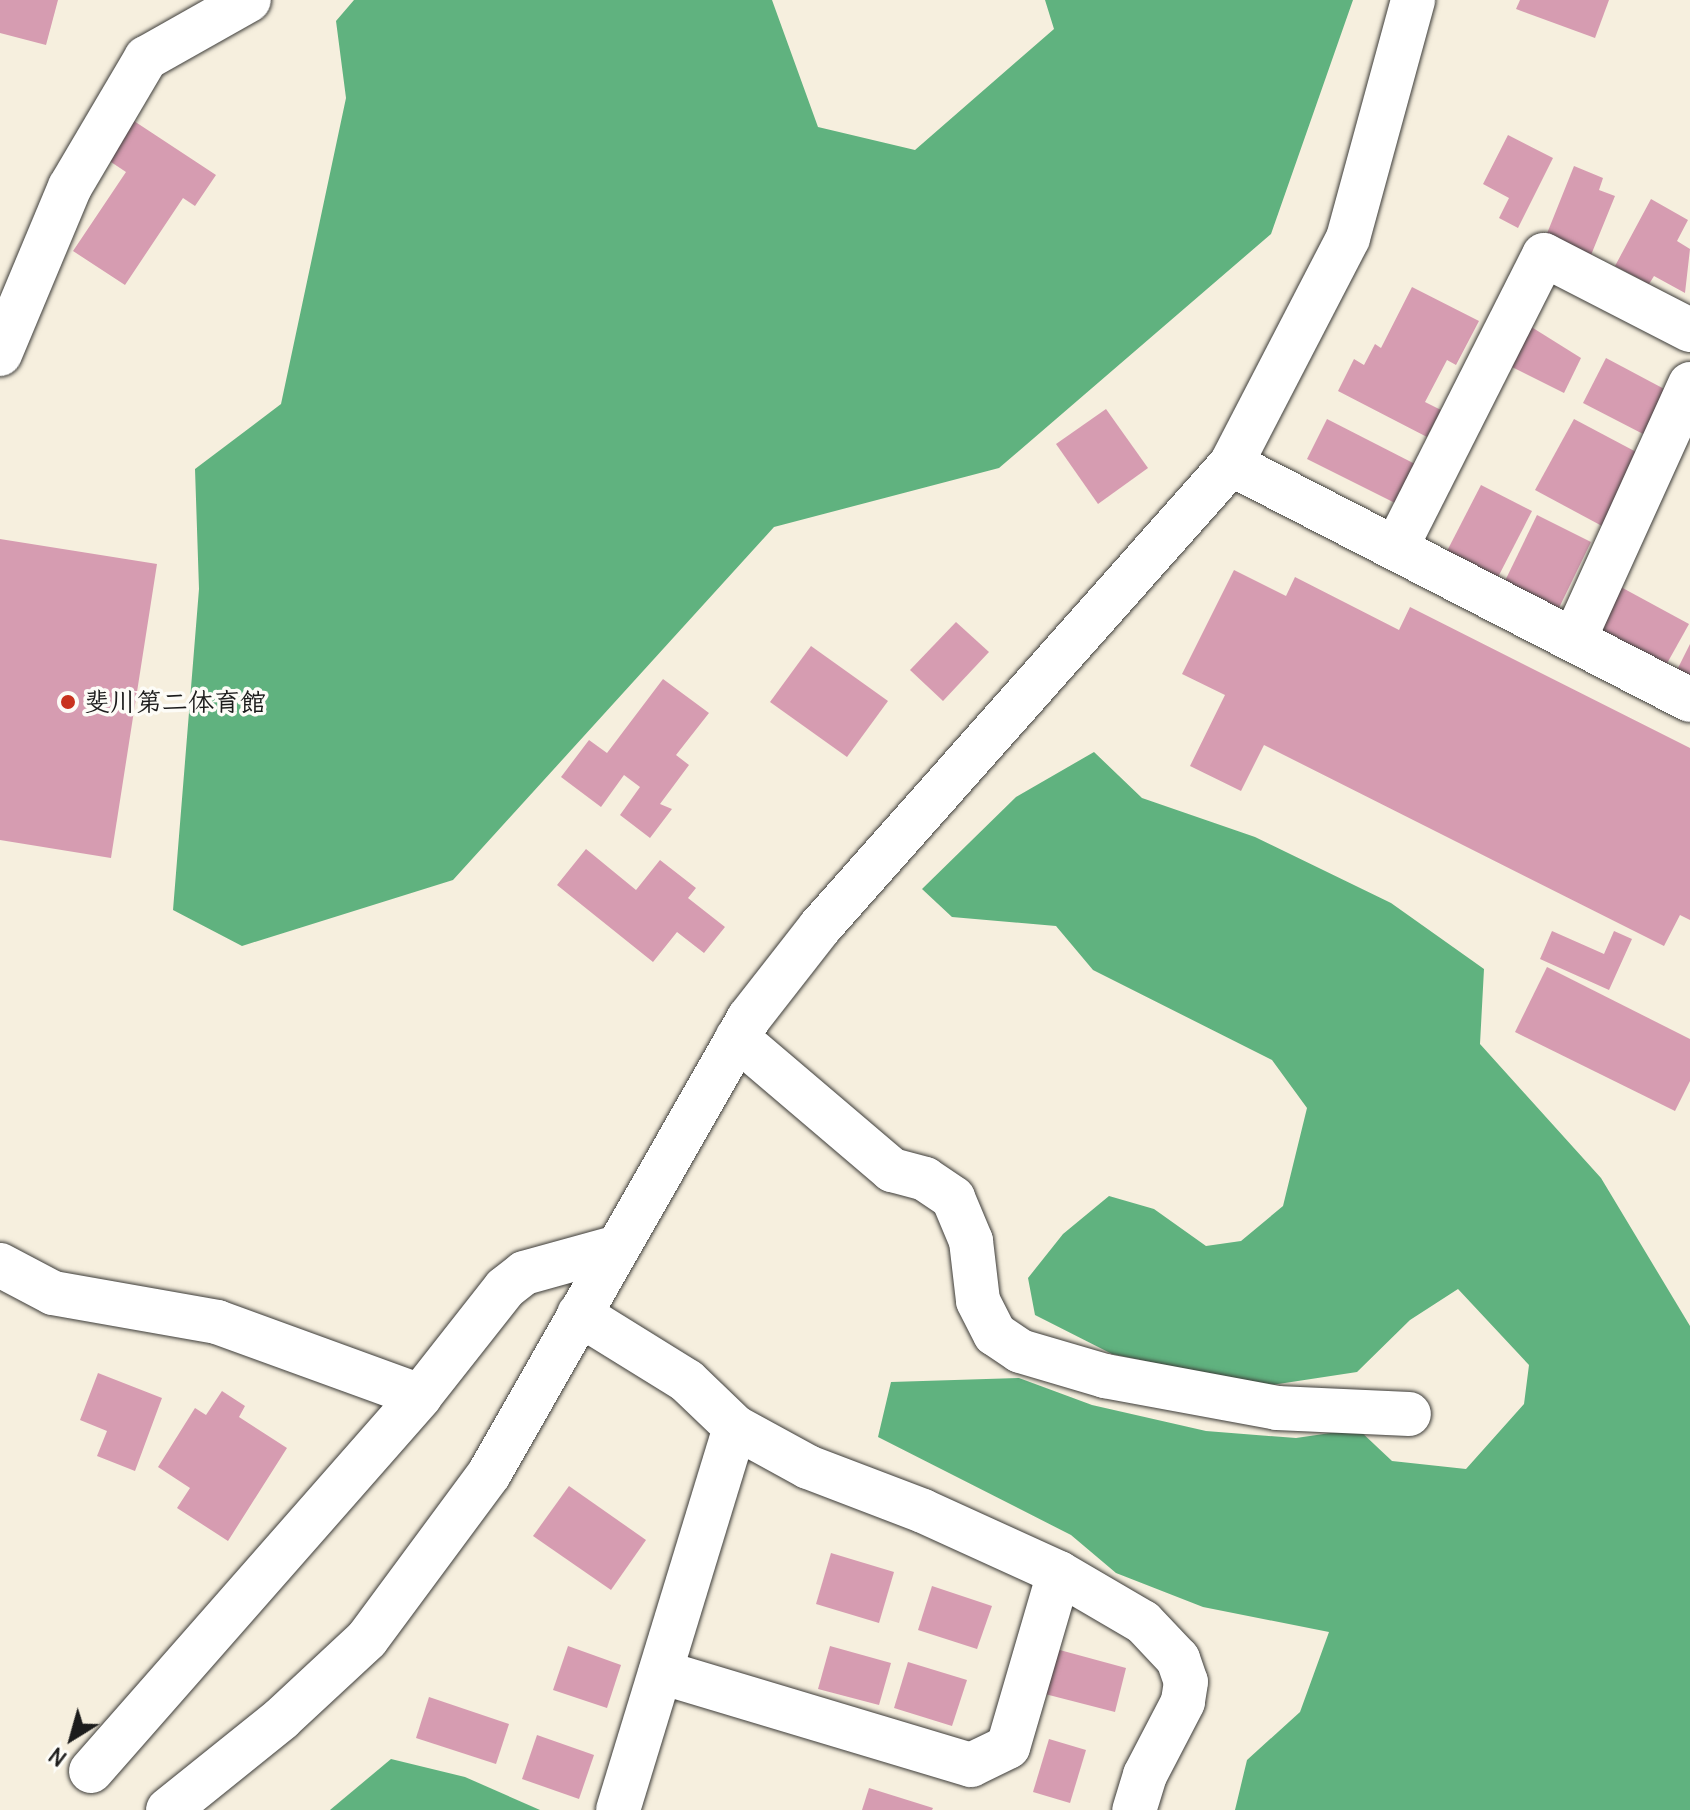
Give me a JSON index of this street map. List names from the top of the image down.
{
  "places": ["斐川第二体育館"],
  "north": "bottom left"
}
